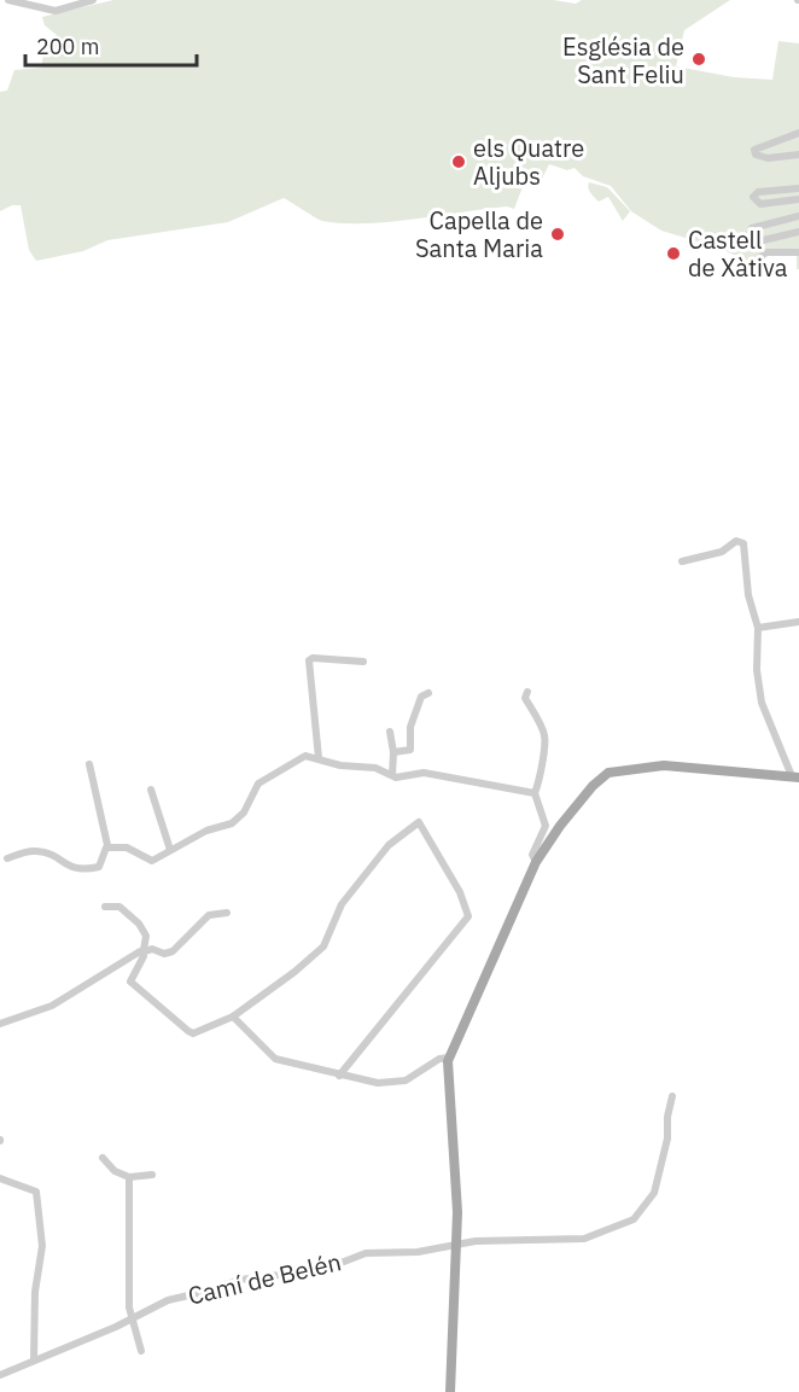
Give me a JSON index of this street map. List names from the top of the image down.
{
  "streets": {
    "street": ["Camí de Belén"]
  },
  "places": [
    "Església de Sant Feliu",
    "els Quatre Aljubs",
    "Capella de Santa Maria",
    "Castell de Xàtiva"
  ],
  "scale_bar": "200 m"
}
